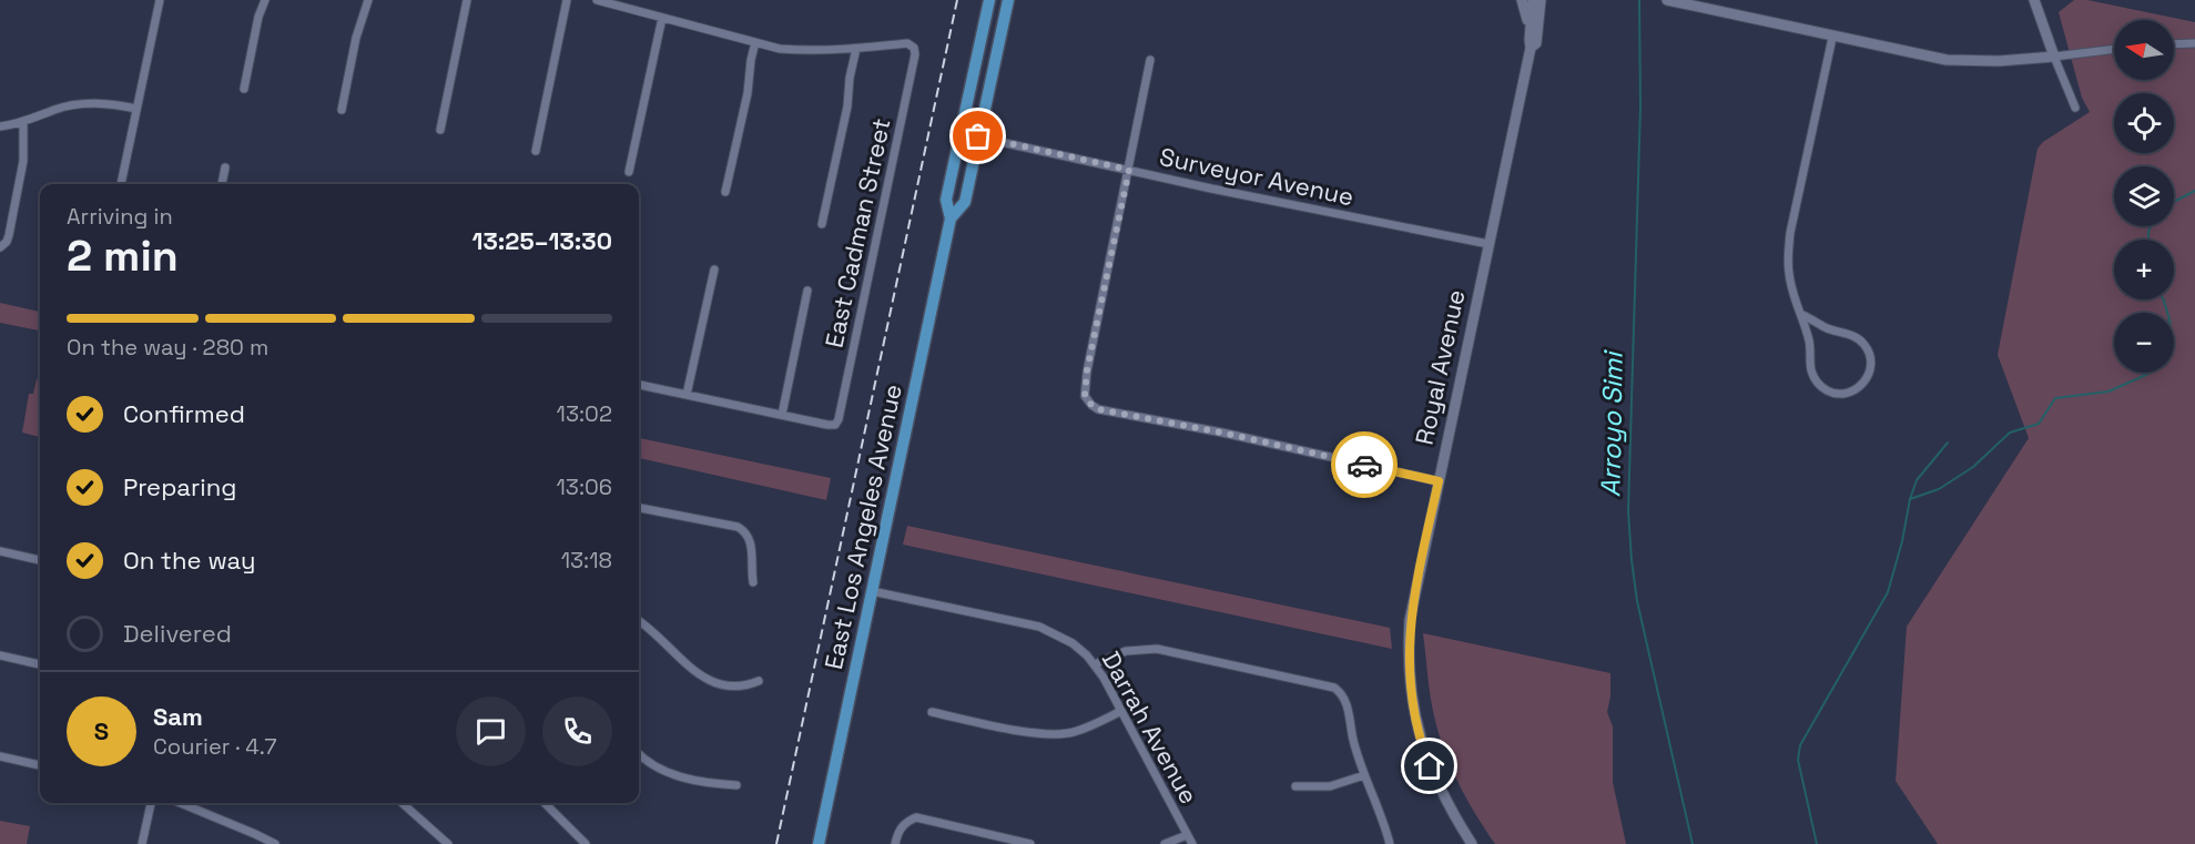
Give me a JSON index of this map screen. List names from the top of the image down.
{
  "streets": {
    "main road": ["Royal Avenue", "East Los Angeles Avenue"],
    "street": ["Surveyor Avenue", "East Cadman Street", "Darrah Avenue"]
  },
  "crossings": [
    ["Surveyor Avenue", "Royal Avenue"],
    ["Surveyor Avenue", "East Los Angeles Avenue"],
    ["East Los Angeles Avenue", "Darrah Avenue"]
  ],
  "water": ["Arroyo Simi"],
  "north": "left",
  "page": {
    "map_buttons": ["+", "−"],
    "heading": ["2 min", "Arriving in", "13:25–13:30"],
    "panel": ["Sam", "Courier · 4.7"],
    "bar": "On the way · 280 m",
    "list": [
      ["Confirmed", "13:02"],
      ["Preparing", "13:06"],
      ["On the way", "13:18"],
      "Delivered"
    ],
    "round": "S"
  }
}
